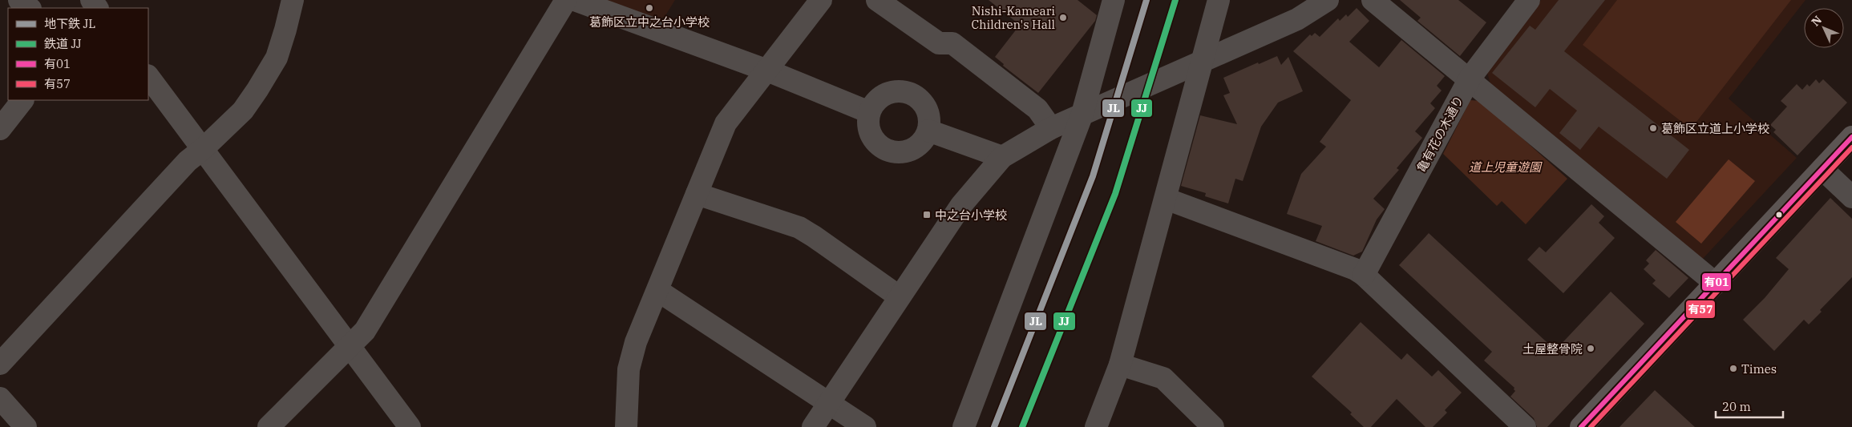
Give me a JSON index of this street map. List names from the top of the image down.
{
  "streets": {
    "street": ["亀有花の木通り"]
  },
  "parks": ["道上児童遊園"],
  "places": {
    "other": [
      "葛飾区立中之台小学校",
      "Nishi-Kameari Children's Hall",
      "葛飾区立道上小学校",
      "土屋整骨院",
      "Times"
    ],
    "transit": ["中之台小学校"]
  },
  "lines": [
    "metro line JL",
    "rail line JJ",
    "transit line 有01",
    "transit line 有57"
  ],
  "legend": [
    "地下鉄 JL",
    "鉄道 JJ",
    "有01",
    "有57"
  ],
  "scale_bar": "20 m",
  "north": "top left"
}
